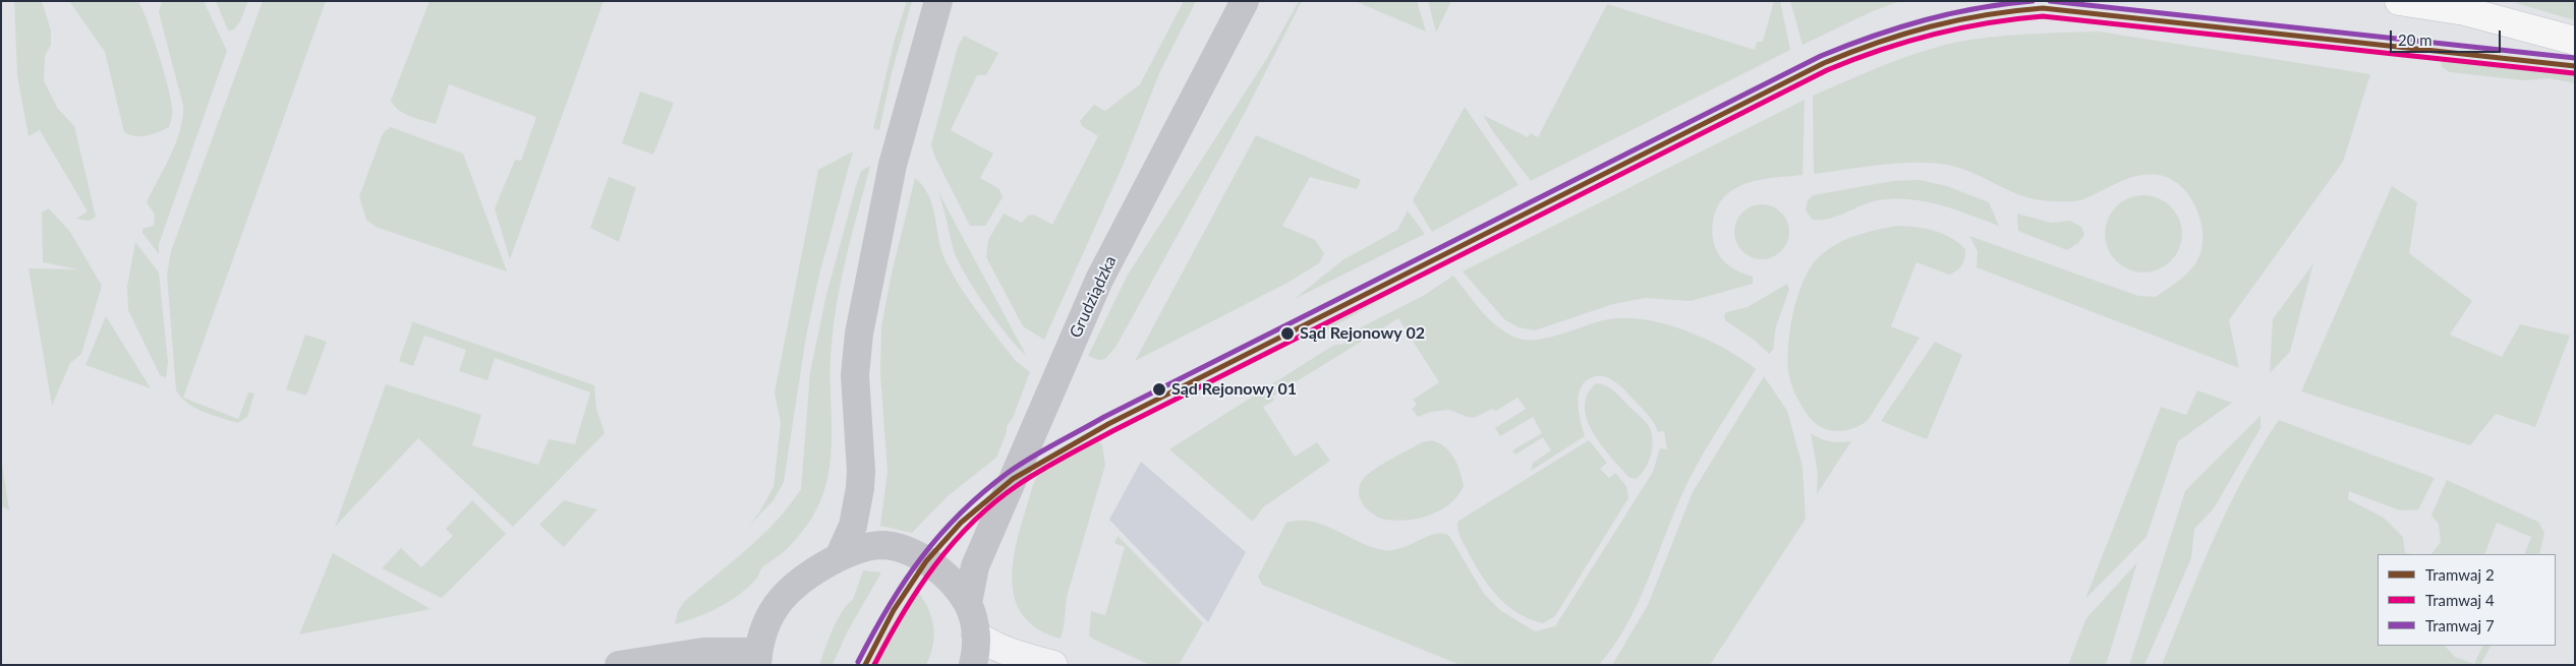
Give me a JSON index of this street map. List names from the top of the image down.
{
  "streets": {
    "main road": ["Grudziądzka"]
  },
  "places": ["Sąd Rejonowy 02", "Sąd Rejonowy 01"],
  "lines": ["tram line 7", "tram line 2", "tram line 4"],
  "legend": ["Tramwaj 2", "Tramwaj 4", "Tramwaj 7"],
  "scale_bar": "20 m"
}
